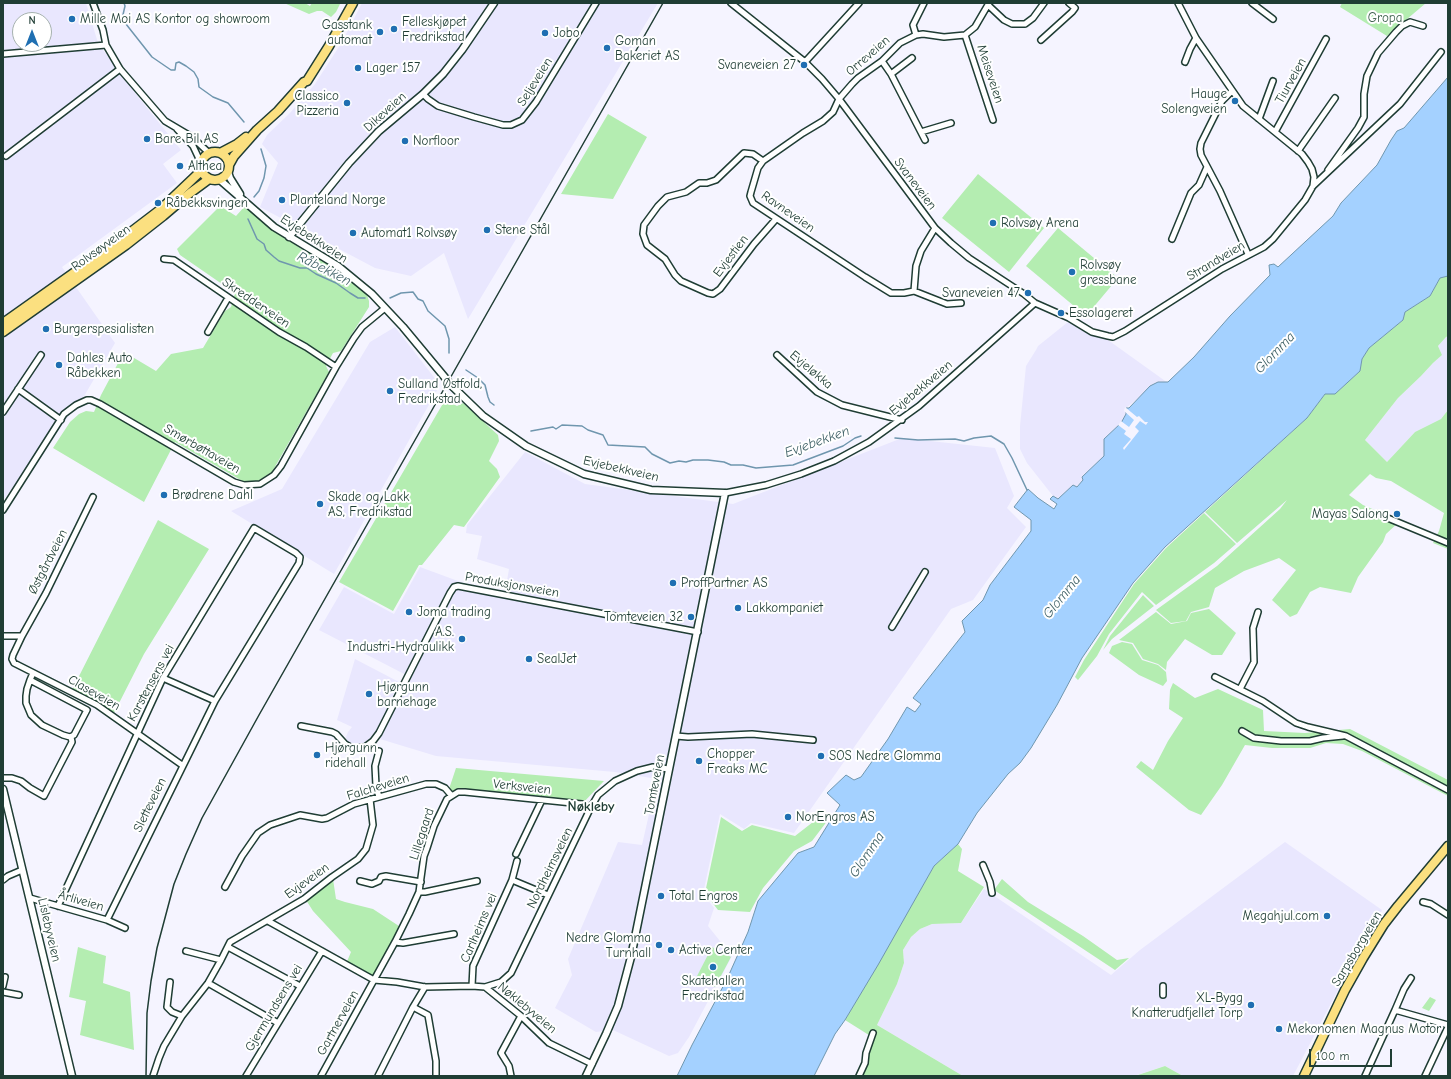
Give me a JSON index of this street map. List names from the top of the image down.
{
  "streets": {
    "main road": ["Rolvsøyveien", "Sarpsborgveien"],
    "street": [
      "Orreveien",
      "Meiseveien",
      "Tiurveien",
      "Seljeveien",
      "Dikeveien",
      "Svaneveien",
      "Ravneveien",
      "Evjebekkveien",
      "Evjestien",
      "Strandveien",
      "Skredderveien",
      "Evjeløkka",
      "Smørbøttaveien",
      "Østgårdveien",
      "Produksjonsveien",
      "Karstensens vei",
      "Claseveien",
      "Tomteveien",
      "Falcheveien",
      "Verksveien",
      "Sletteveien",
      "Lillegaard",
      "Nordheimsveien",
      "Evjeveien",
      "Årliveien",
      "Carlheims vei",
      "Lislebyveien",
      "Gjermundsens vei",
      "Nøklebyveien",
      "Gartnerveien"
    ]
  },
  "crossings": [
    ["Orreveien", "Svaneveien"],
    ["Seljeveien", "Dikeveien"],
    ["Dikeveien", "Evjebekkveien"],
    ["Svaneveien", "Evjebekkveien"],
    ["Svaneveien", "Strandveien"],
    ["Ravneveien", "Evjestien"],
    ["Evjebekkveien", "Rolvsøyveien"],
    ["Evjebekkveien", "Evjeløkka"],
    ["Evjebekkveien", "Smørbøttaveien"],
    ["Evjebekkveien", "Tomteveien"],
    ["Skredderveien", "Smørbøttaveien"],
    ["Østgårdveien", "Claseveien"],
    ["Produksjonsveien", "Tomteveien"],
    ["Karstensens vei", "Claseveien"],
    ["Karstensens vei", "Sletteveien"],
    ["Karstensens vei", "Årliveien"],
    ["Claseveien", "Sletteveien"],
    ["Tomteveien", "Nordheimsveien"],
    ["Tomteveien", "Nøklebyveien"],
    ["Falcheveien", "Verksveien"],
    ["Falcheveien", "Lillegaard"],
    ["Falcheveien", "Evjeveien"],
    ["Verksveien", "Lillegaard"],
    ["Verksveien", "Nordheimsveien"],
    ["Sletteveien", "Årliveien"],
    ["Lillegaard", "Nøklebyveien"],
    ["Lillegaard", "Gartnerveien"],
    ["Nordheimsveien", "Nøklebyveien"],
    ["Evjeveien", "Nøklebyveien"],
    ["Årliveien", "Lislebyveien"],
    ["Carlheims vei", "Nøklebyveien"],
    ["Gjermundsens vei", "Nøklebyveien"],
    ["Nøklebyveien", "Gartnerveien"]
  ],
  "districts": ["Nøkleby"],
  "water": ["Råbekken", "Glomma", "Evjebekken"],
  "parks": ["Gropa"],
  "places": [
    "Mille Moi AS Kontor og showroom",
    "Felleskjøpet Fredrikstad",
    "Gasstank automat",
    "Jobo",
    "Goman Bakeriet AS",
    "Svaneveien 27",
    "Lager 157",
    "Hauge Solengveien",
    "Classico Pizzeria",
    "Bare Bil AS",
    "Norfloor",
    "Althea",
    "Planteland Norge",
    "Råbekksvingen",
    "Rolvsøy Arena",
    "Stene Stål",
    "Automat1 Rolvsøy",
    "Rolvsøy gressbane",
    "Svaneveien 47",
    "Essolageret",
    "Burgerspesialisten",
    "Dahles Auto Råbekken",
    "Sulland Østfold, Fredrikstad",
    "Brødrene Dahl",
    "Skade og Lakk AS, Fredrikstad",
    "Mayas Salong",
    "ProffPartner AS",
    "Lakkompaniet",
    "Joma trading",
    "Tomteveien 32",
    "A.S. Industri-Hydraulikk",
    "SealJet",
    "Hjørgunn barnehage",
    "Hjørgunn ridehall",
    "SOS Nedre Glomma",
    "Chopper Freaks MC",
    "NorEngros AS",
    "Total Engros",
    "Megahjul.com",
    "Nedre Glomma Turnhall",
    "Active Center",
    "Skatehallen Fredrikstad",
    "XL-Bygg Knatterudfjellet Torp",
    "Mekonomen Magnus Motor"
  ],
  "scale_bar": "100 m",
  "north": "top"
}
